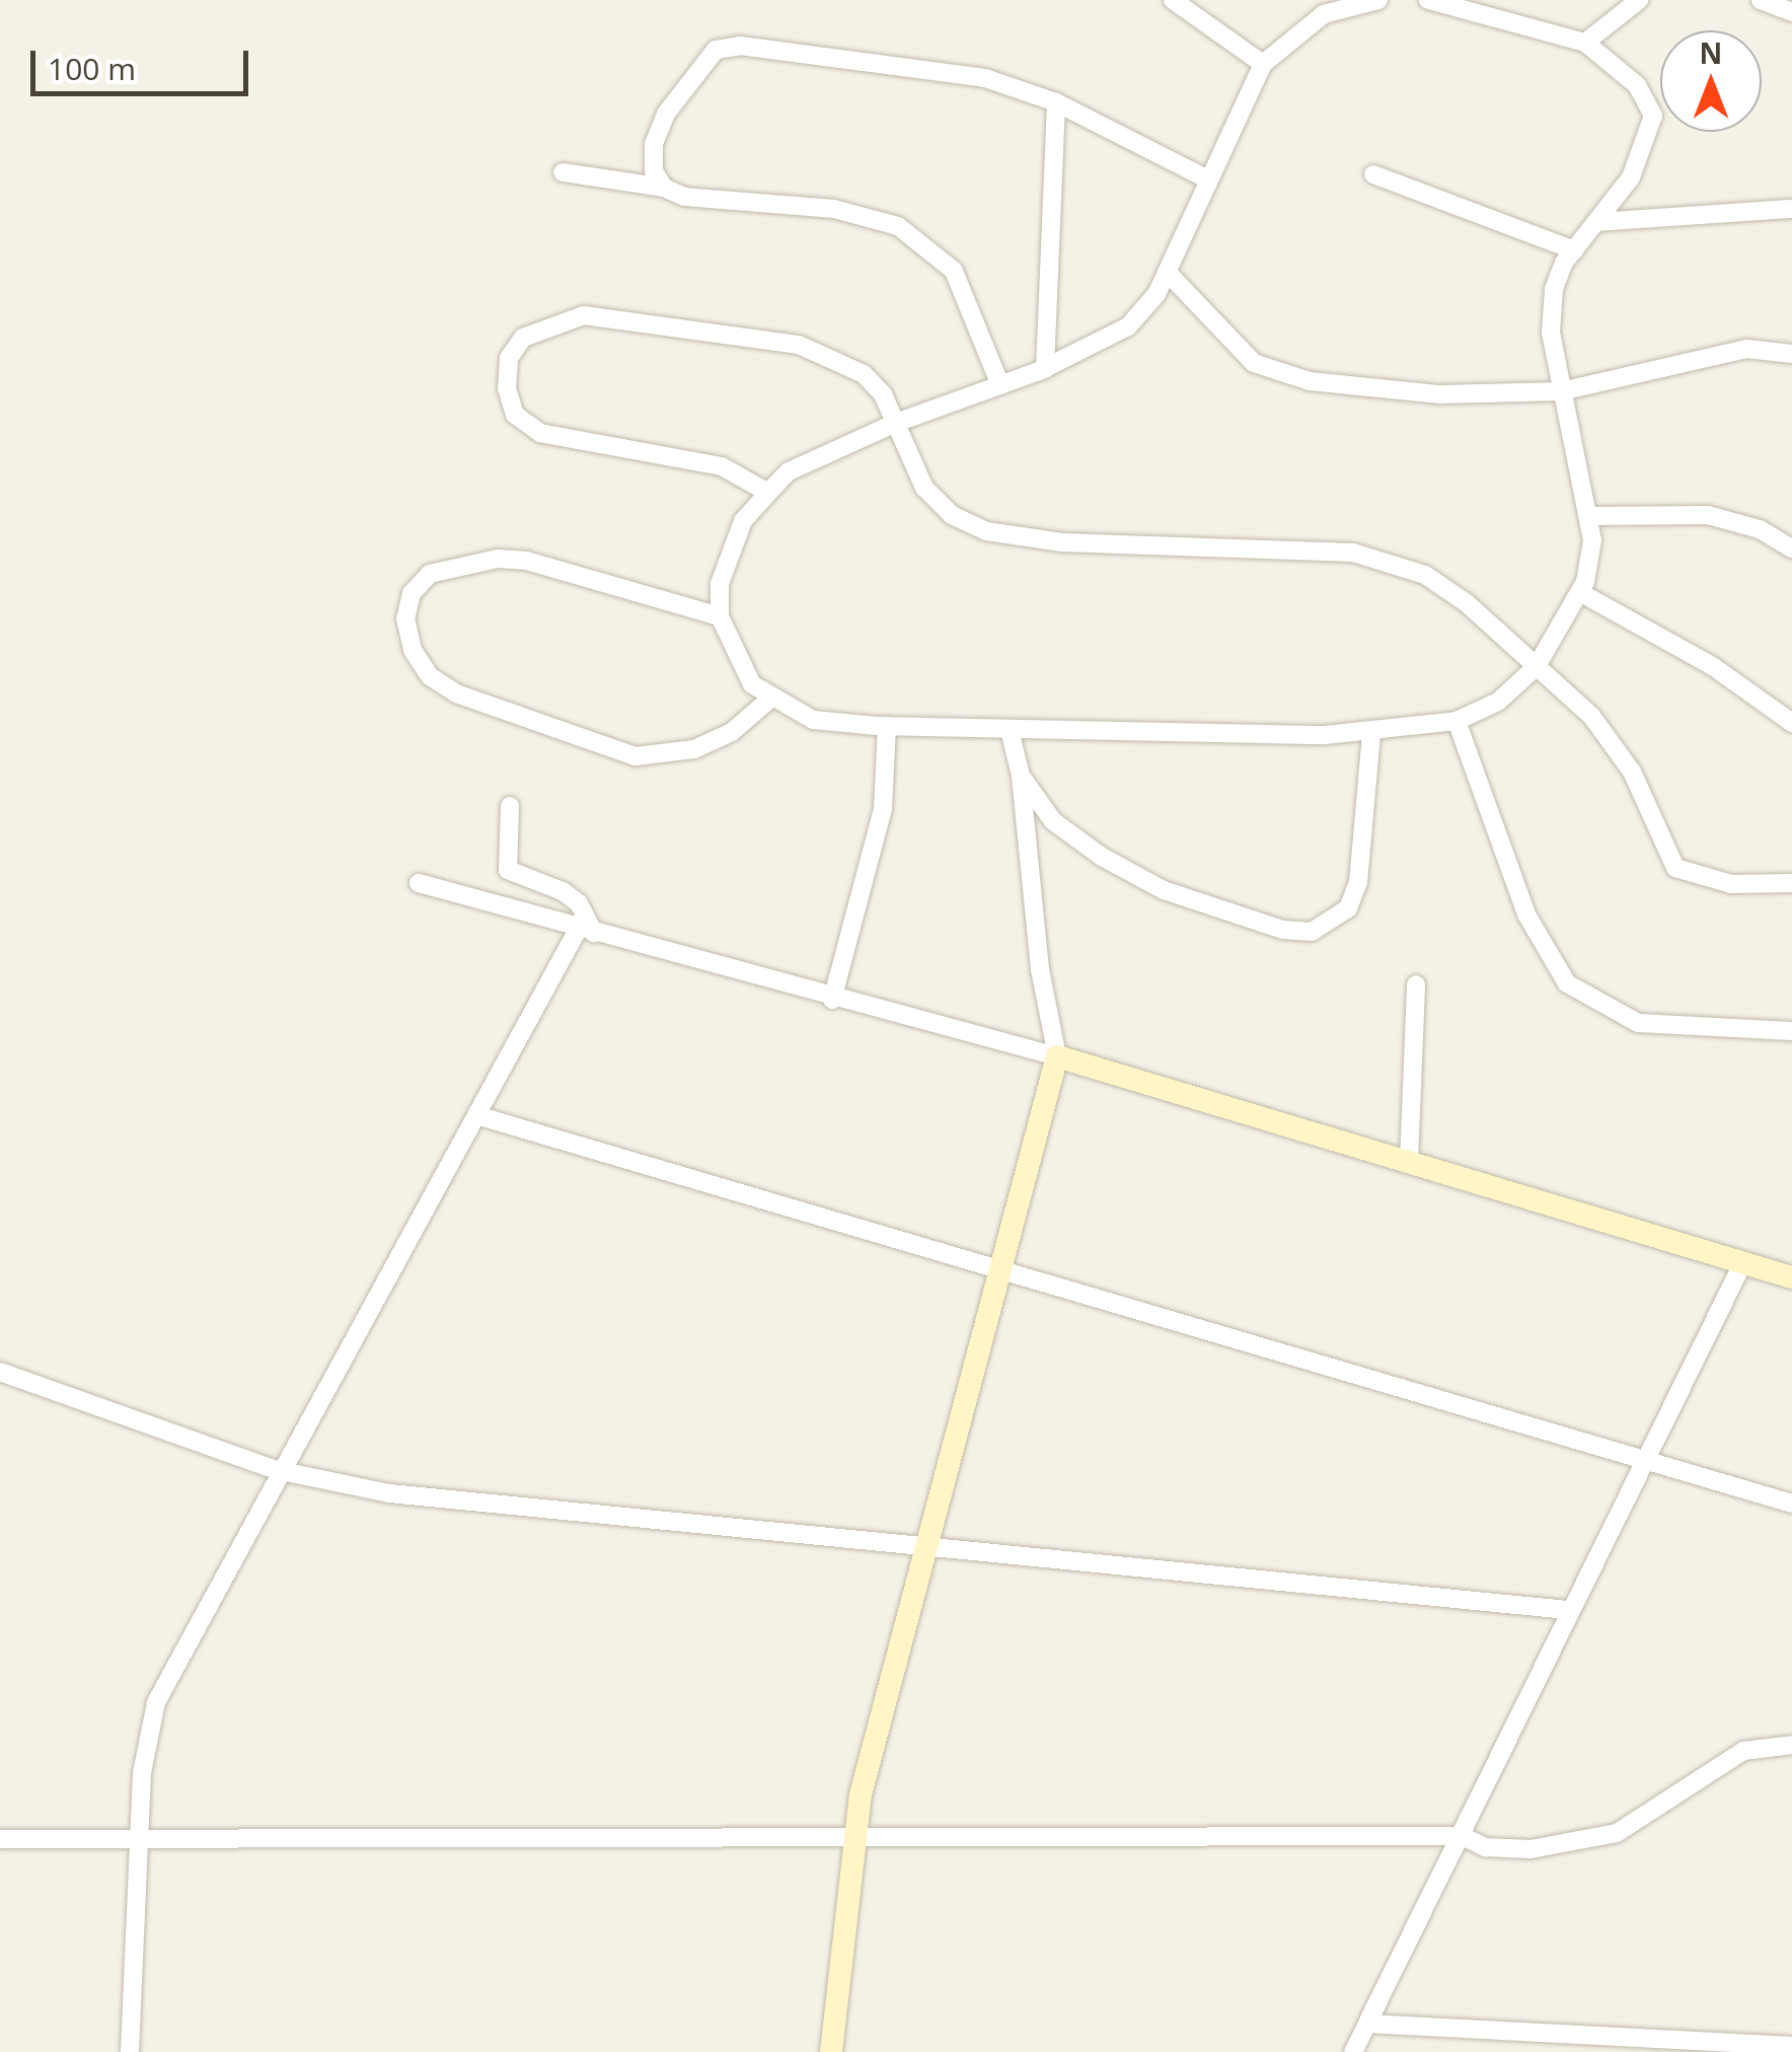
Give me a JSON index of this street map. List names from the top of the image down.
{
  "scale_bar": "100 m",
  "north": "top"
}
